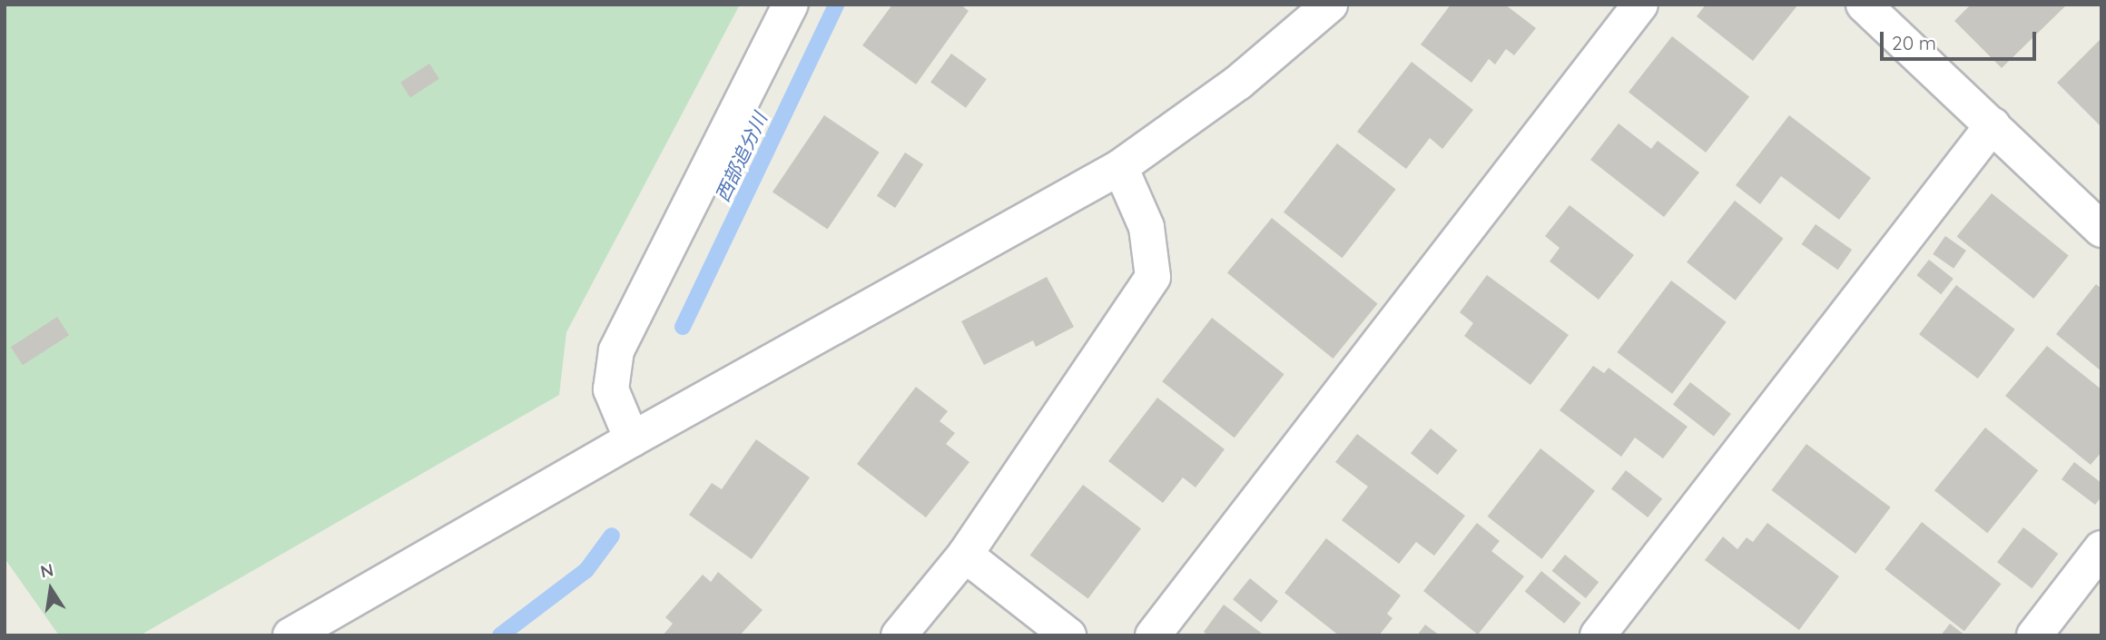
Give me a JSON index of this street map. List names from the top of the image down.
{
  "water": ["西部追分川"],
  "scale_bar": "20 m",
  "north": "top"
}
